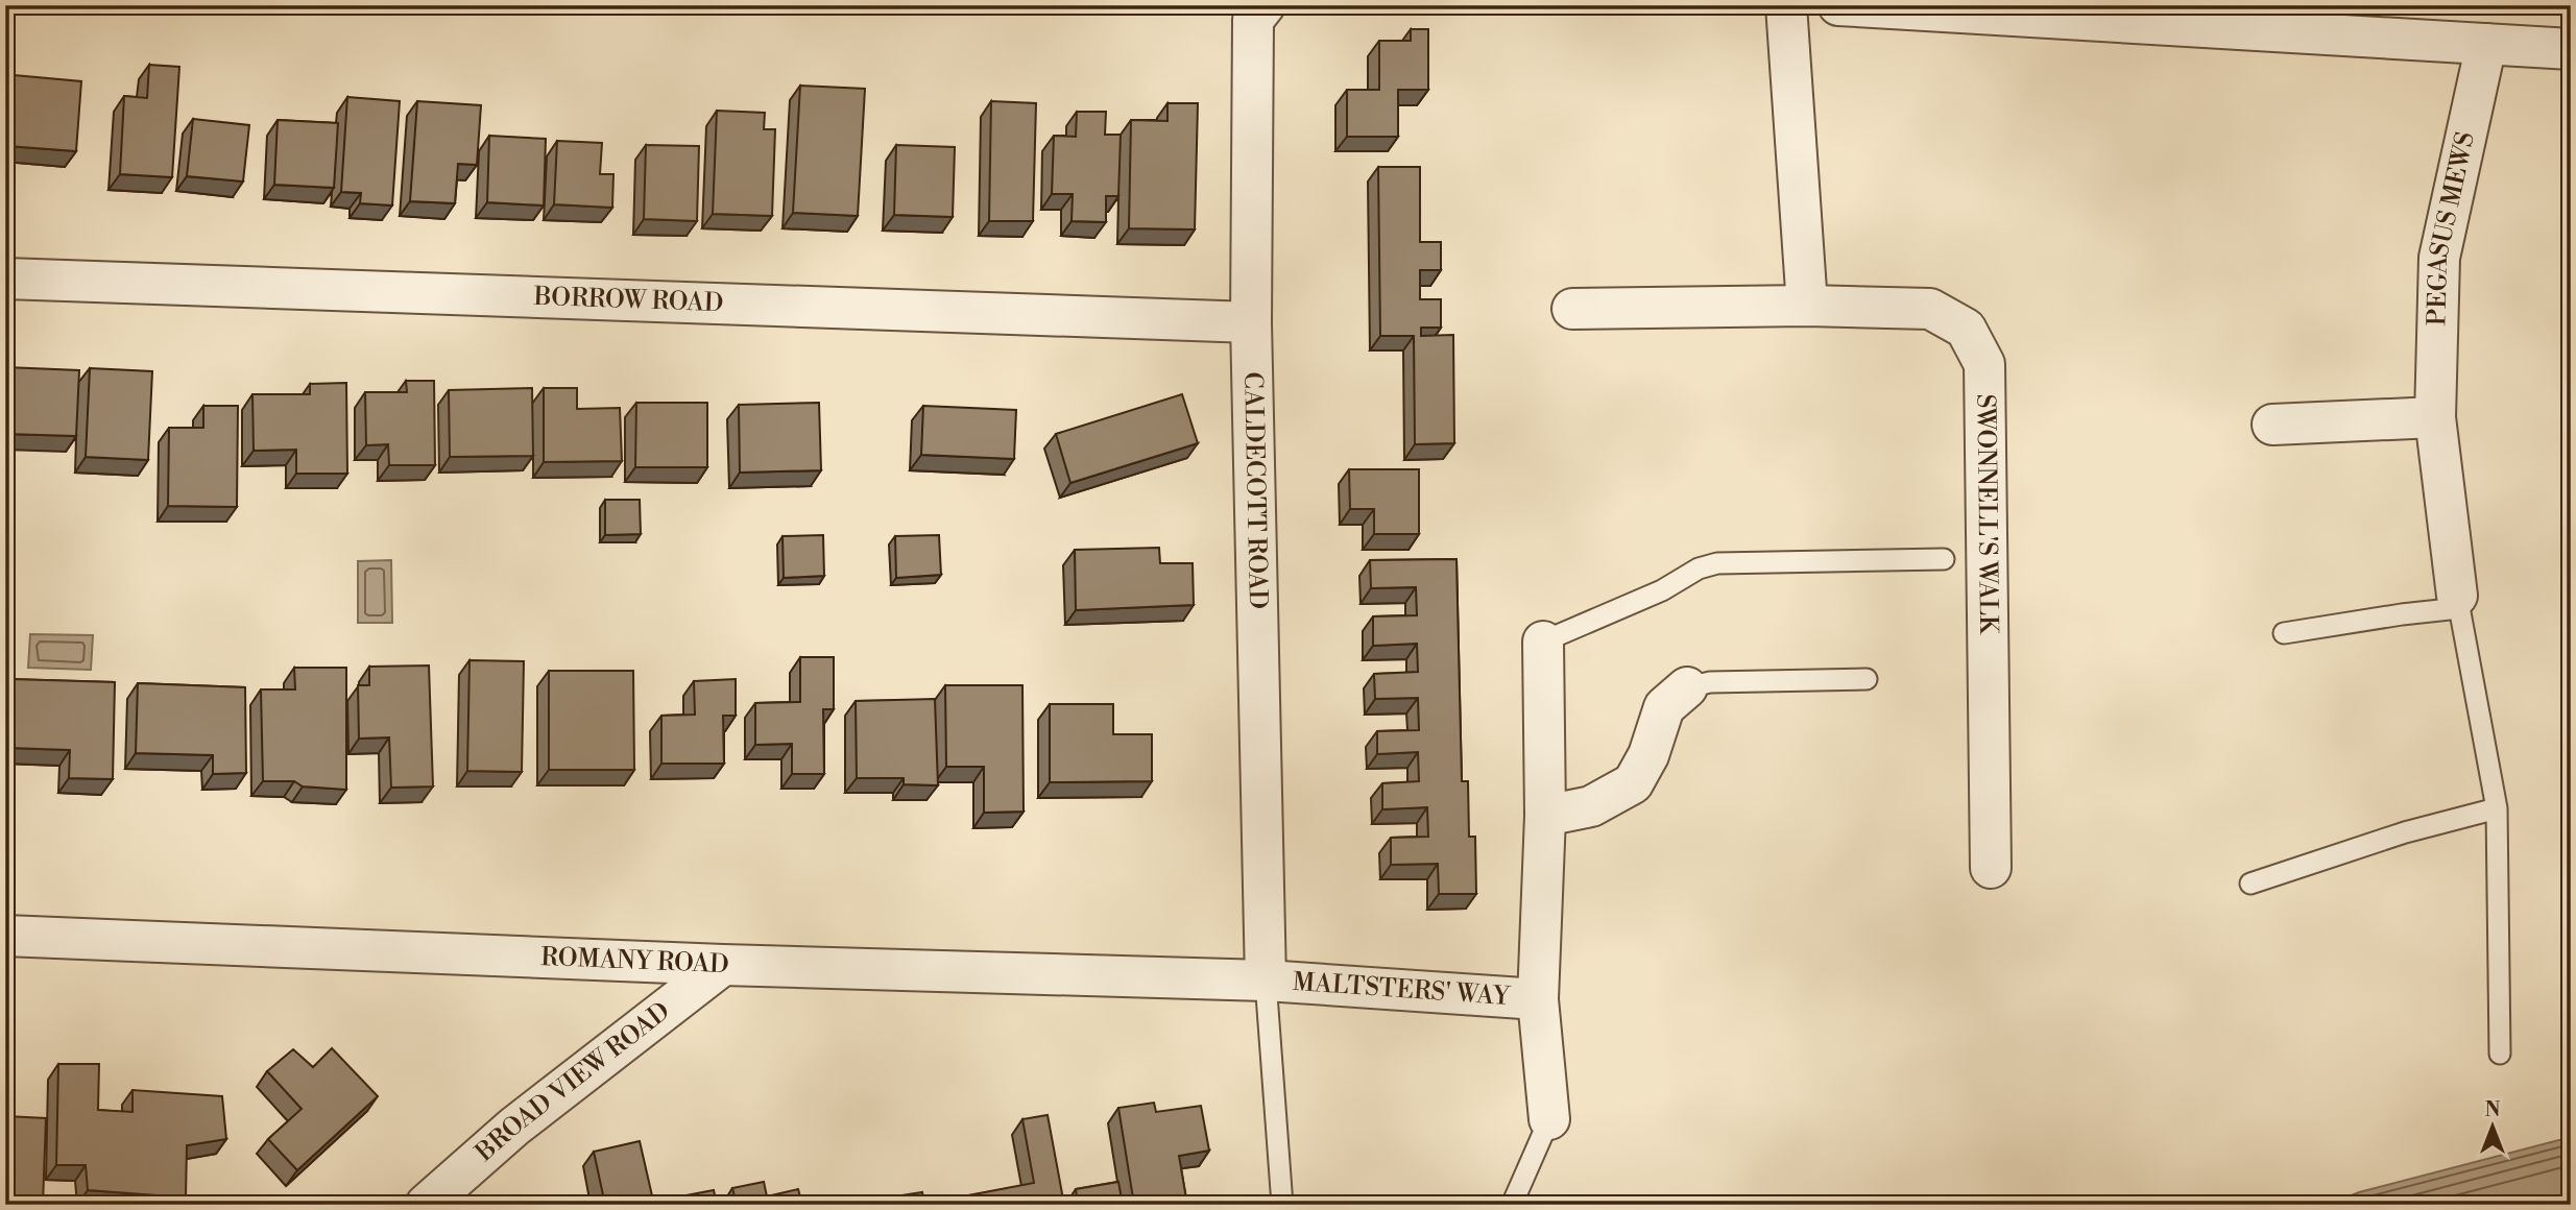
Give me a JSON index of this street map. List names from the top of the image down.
{
  "streets": {
    "street": [
      "PEGASUS MEWS",
      "BORROW ROAD",
      "CALDECOTT ROAD",
      "SWONNELL'S WALK",
      "ROMANY ROAD",
      "MALTSTERS' WAY",
      "BROAD VIEW ROAD"
    ]
  },
  "crossings": [
    ["BORROW ROAD", "CALDECOTT ROAD"],
    ["CALDECOTT ROAD", "ROMANY ROAD"],
    ["CALDECOTT ROAD", "MALTSTERS' WAY"],
    ["ROMANY ROAD", "MALTSTERS' WAY"],
    ["ROMANY ROAD", "BROAD VIEW ROAD"]
  ],
  "north": "top"
}
